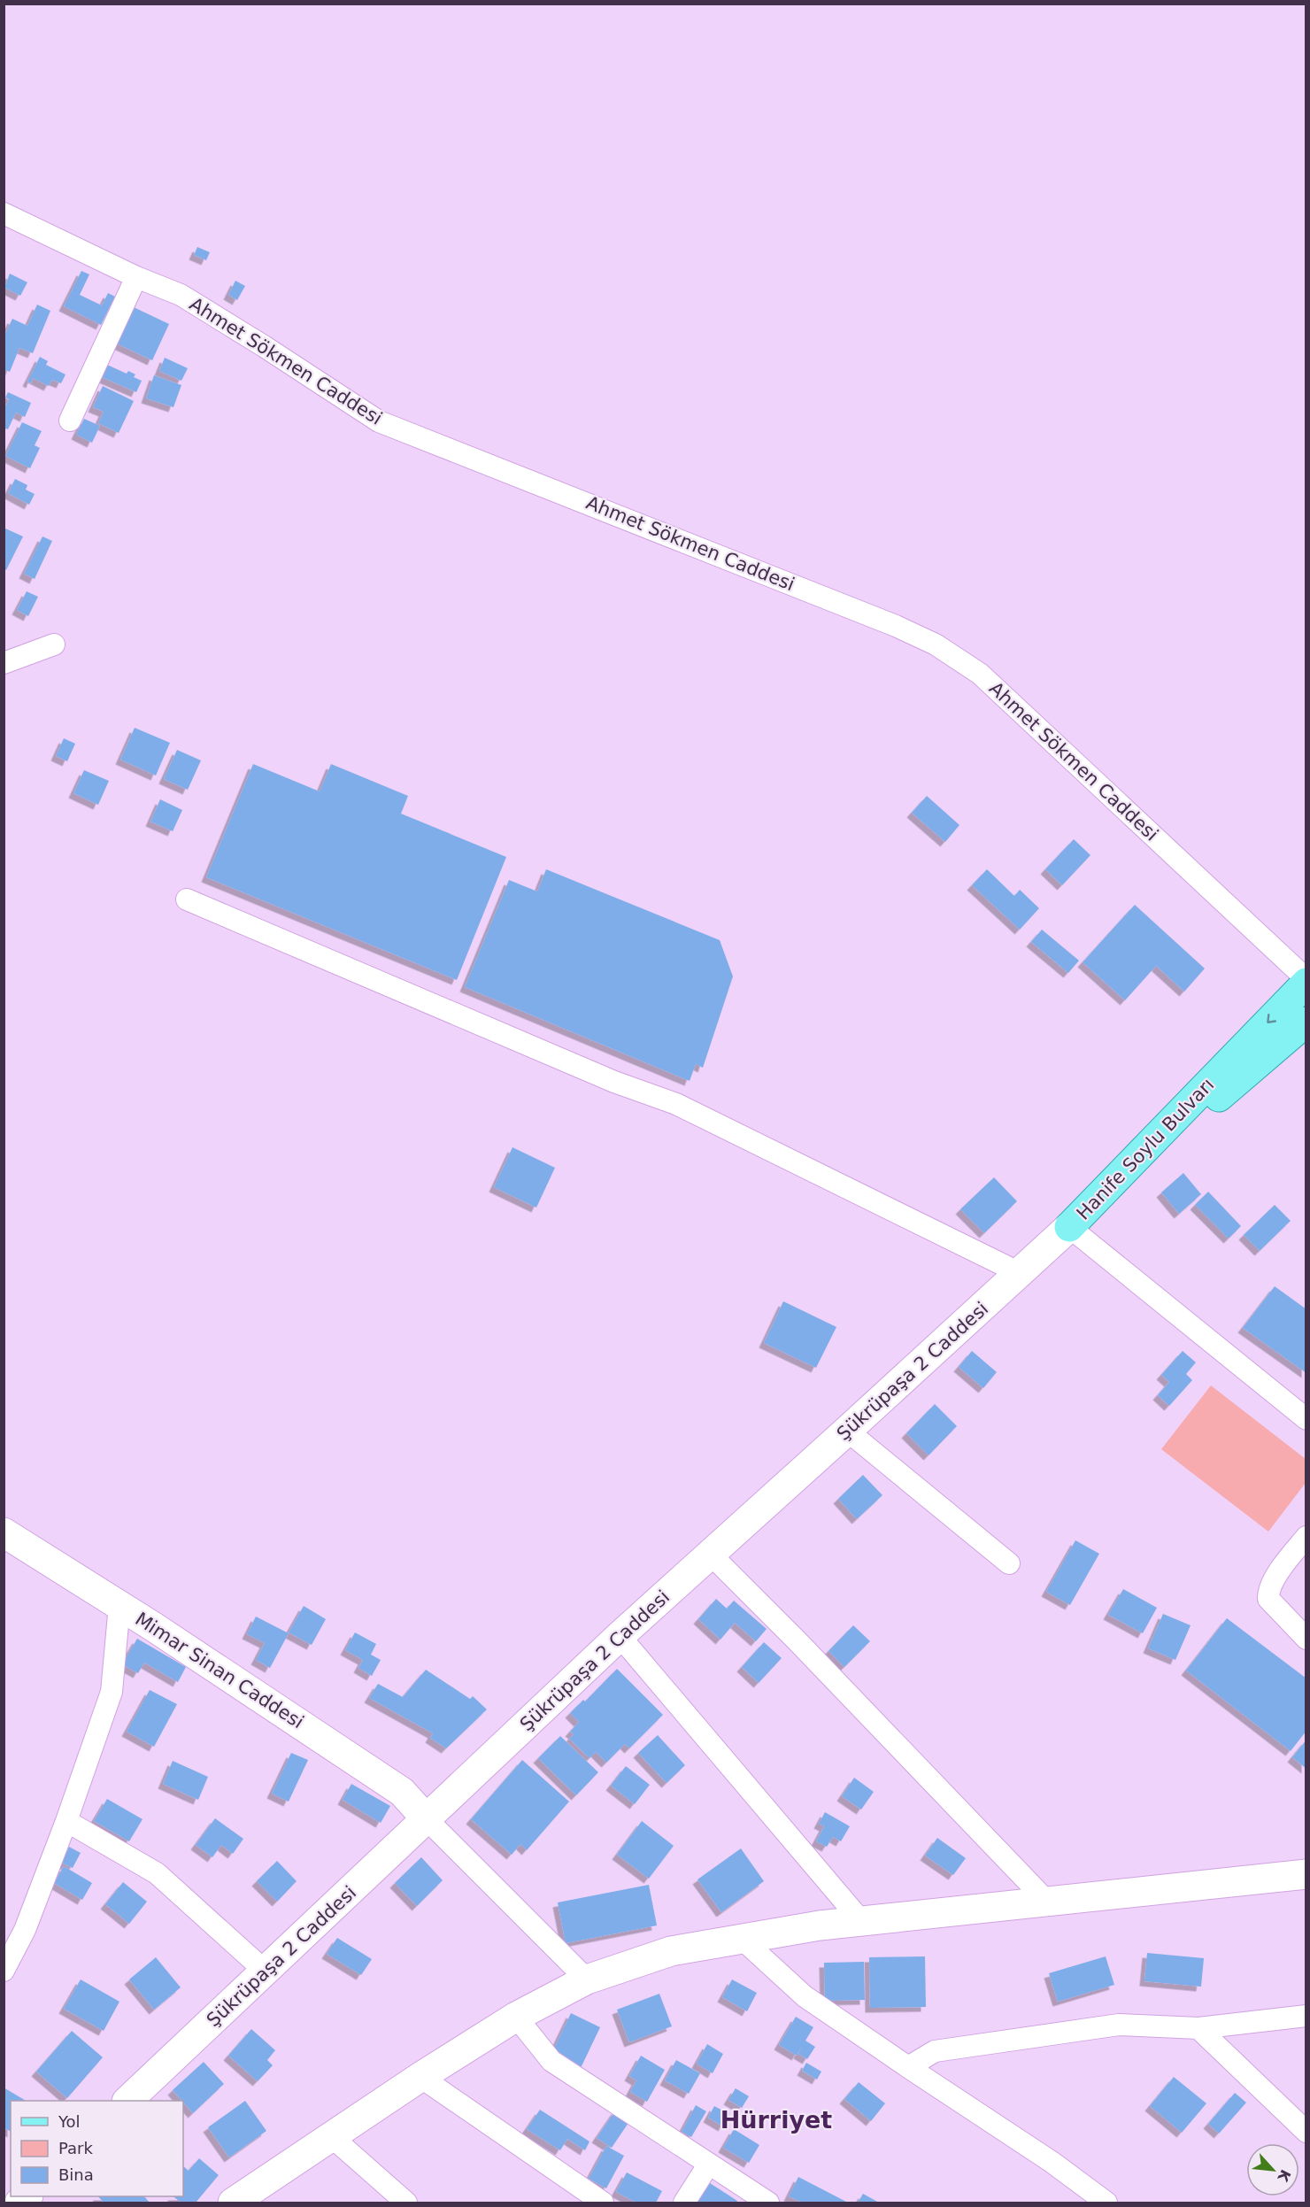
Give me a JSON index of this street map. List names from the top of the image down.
{
  "streets": {
    "main road": ["Hanife Soylu Bulvarı"],
    "street": ["Ahmet Sökmen Caddesi", "Şükrüpaşa 2 Caddesi", "Mimar Sinan Caddesi"]
  },
  "crossings": [
    ["Ahmet Sökmen Caddesi", "Hanife Soylu Bulvarı"],
    ["Hanife Soylu Bulvarı", "Şükrüpaşa 2 Caddesi"],
    ["Şükrüpaşa 2 Caddesi", "Mimar Sinan Caddesi"]
  ],
  "districts": ["Hürriyet"],
  "legend": ["Yol", "Park", "Bina"],
  "north": "bottom right"
}
